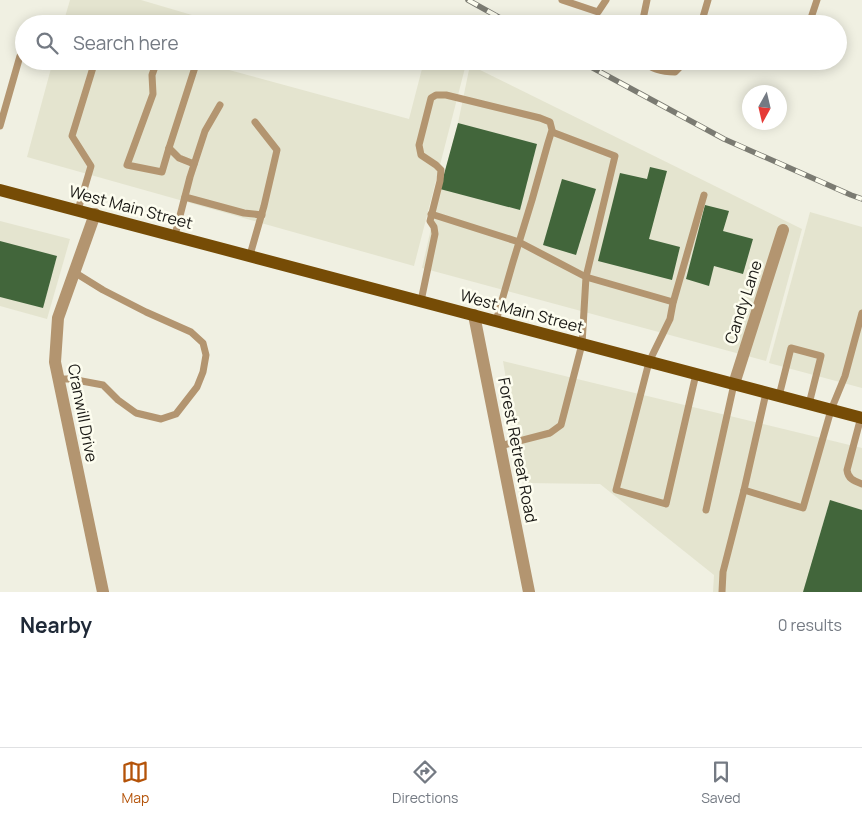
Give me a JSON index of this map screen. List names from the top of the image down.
{
  "streets": {
    "main road": ["West Main Street"],
    "street": ["Candy Lane", "Cranwill Drive", "Forest Retreat Road"]
  },
  "crossings": [
    ["West Main Street", "Candy Lane"],
    ["West Main Street", "Cranwill Drive"],
    ["West Main Street", "Forest Retreat Road"]
  ],
  "north": "bottom",
  "page": {
    "search": "Search here",
    "heading": ["Nearby", "0 results"],
    "nav": ["Map", "Directions", "Saved"]
  }
}
